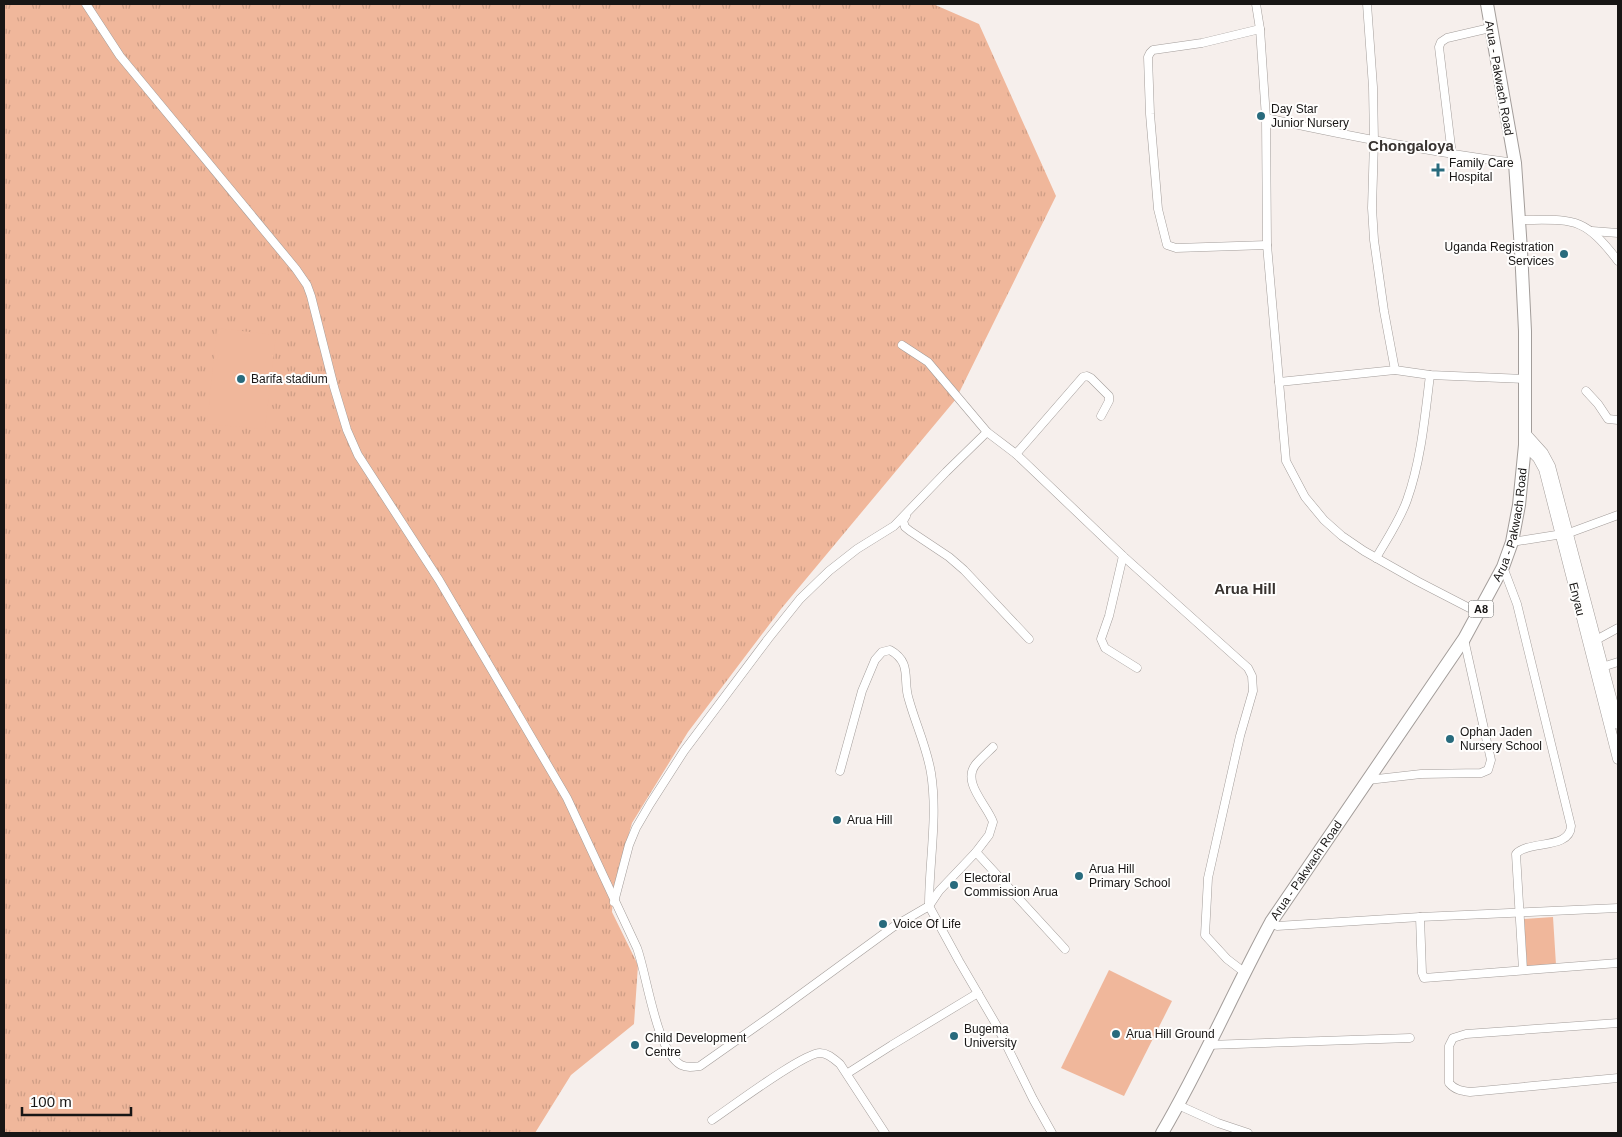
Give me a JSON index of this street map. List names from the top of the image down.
{
  "streets": {
    "main road": ["Arua - Pakwach Road", "A8"],
    "street": ["Enyau"]
  },
  "crossings": [
    ["Arua - Pakwach Road", "Enyau"]
  ],
  "districts": ["Chongaloya", "Arua Hill"],
  "places": {
    "other": [
      "Day Star Junior Nursery",
      "Uganda Registration Services",
      "Barifa stadium",
      "Ophan Jaden Nursery School",
      "Arua Hill",
      "Arua Hill Primary School",
      "Electoral Commission Arua",
      "Voice Of Life",
      "Arua Hill Ground",
      "Bugema University",
      "Child Development Centre"
    ],
    "health": ["Family Care Hospital"]
  },
  "scale_bar": "100 m"
}
